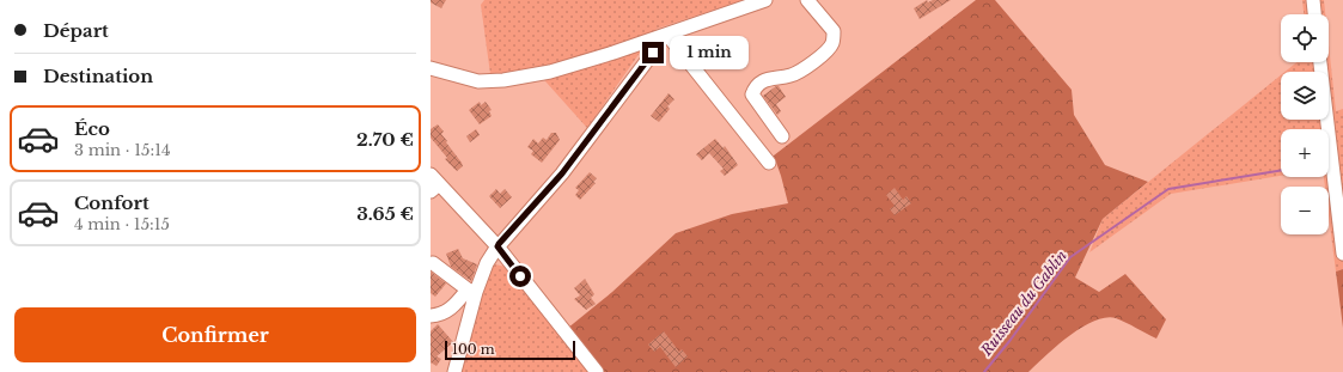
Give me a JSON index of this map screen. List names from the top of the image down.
{
  "water": ["Ruisseau du Gablin"],
  "scale_bar": "100 m",
  "page": {
    "banner": ["Départ", "Destination"],
    "map_buttons": ["+", "−"],
    "bubble": "1 min",
    "list": [
      {
        "name": "Éco",
        "note": "3 min · 15:14",
        "value": "2.70 €"
      },
      {
        "name": "Confort",
        "note": "4 min · 15:15",
        "value": "3.65 €"
      }
    ],
    "buttons": "Confirmer",
    "scale": "100 m"
  }
}
